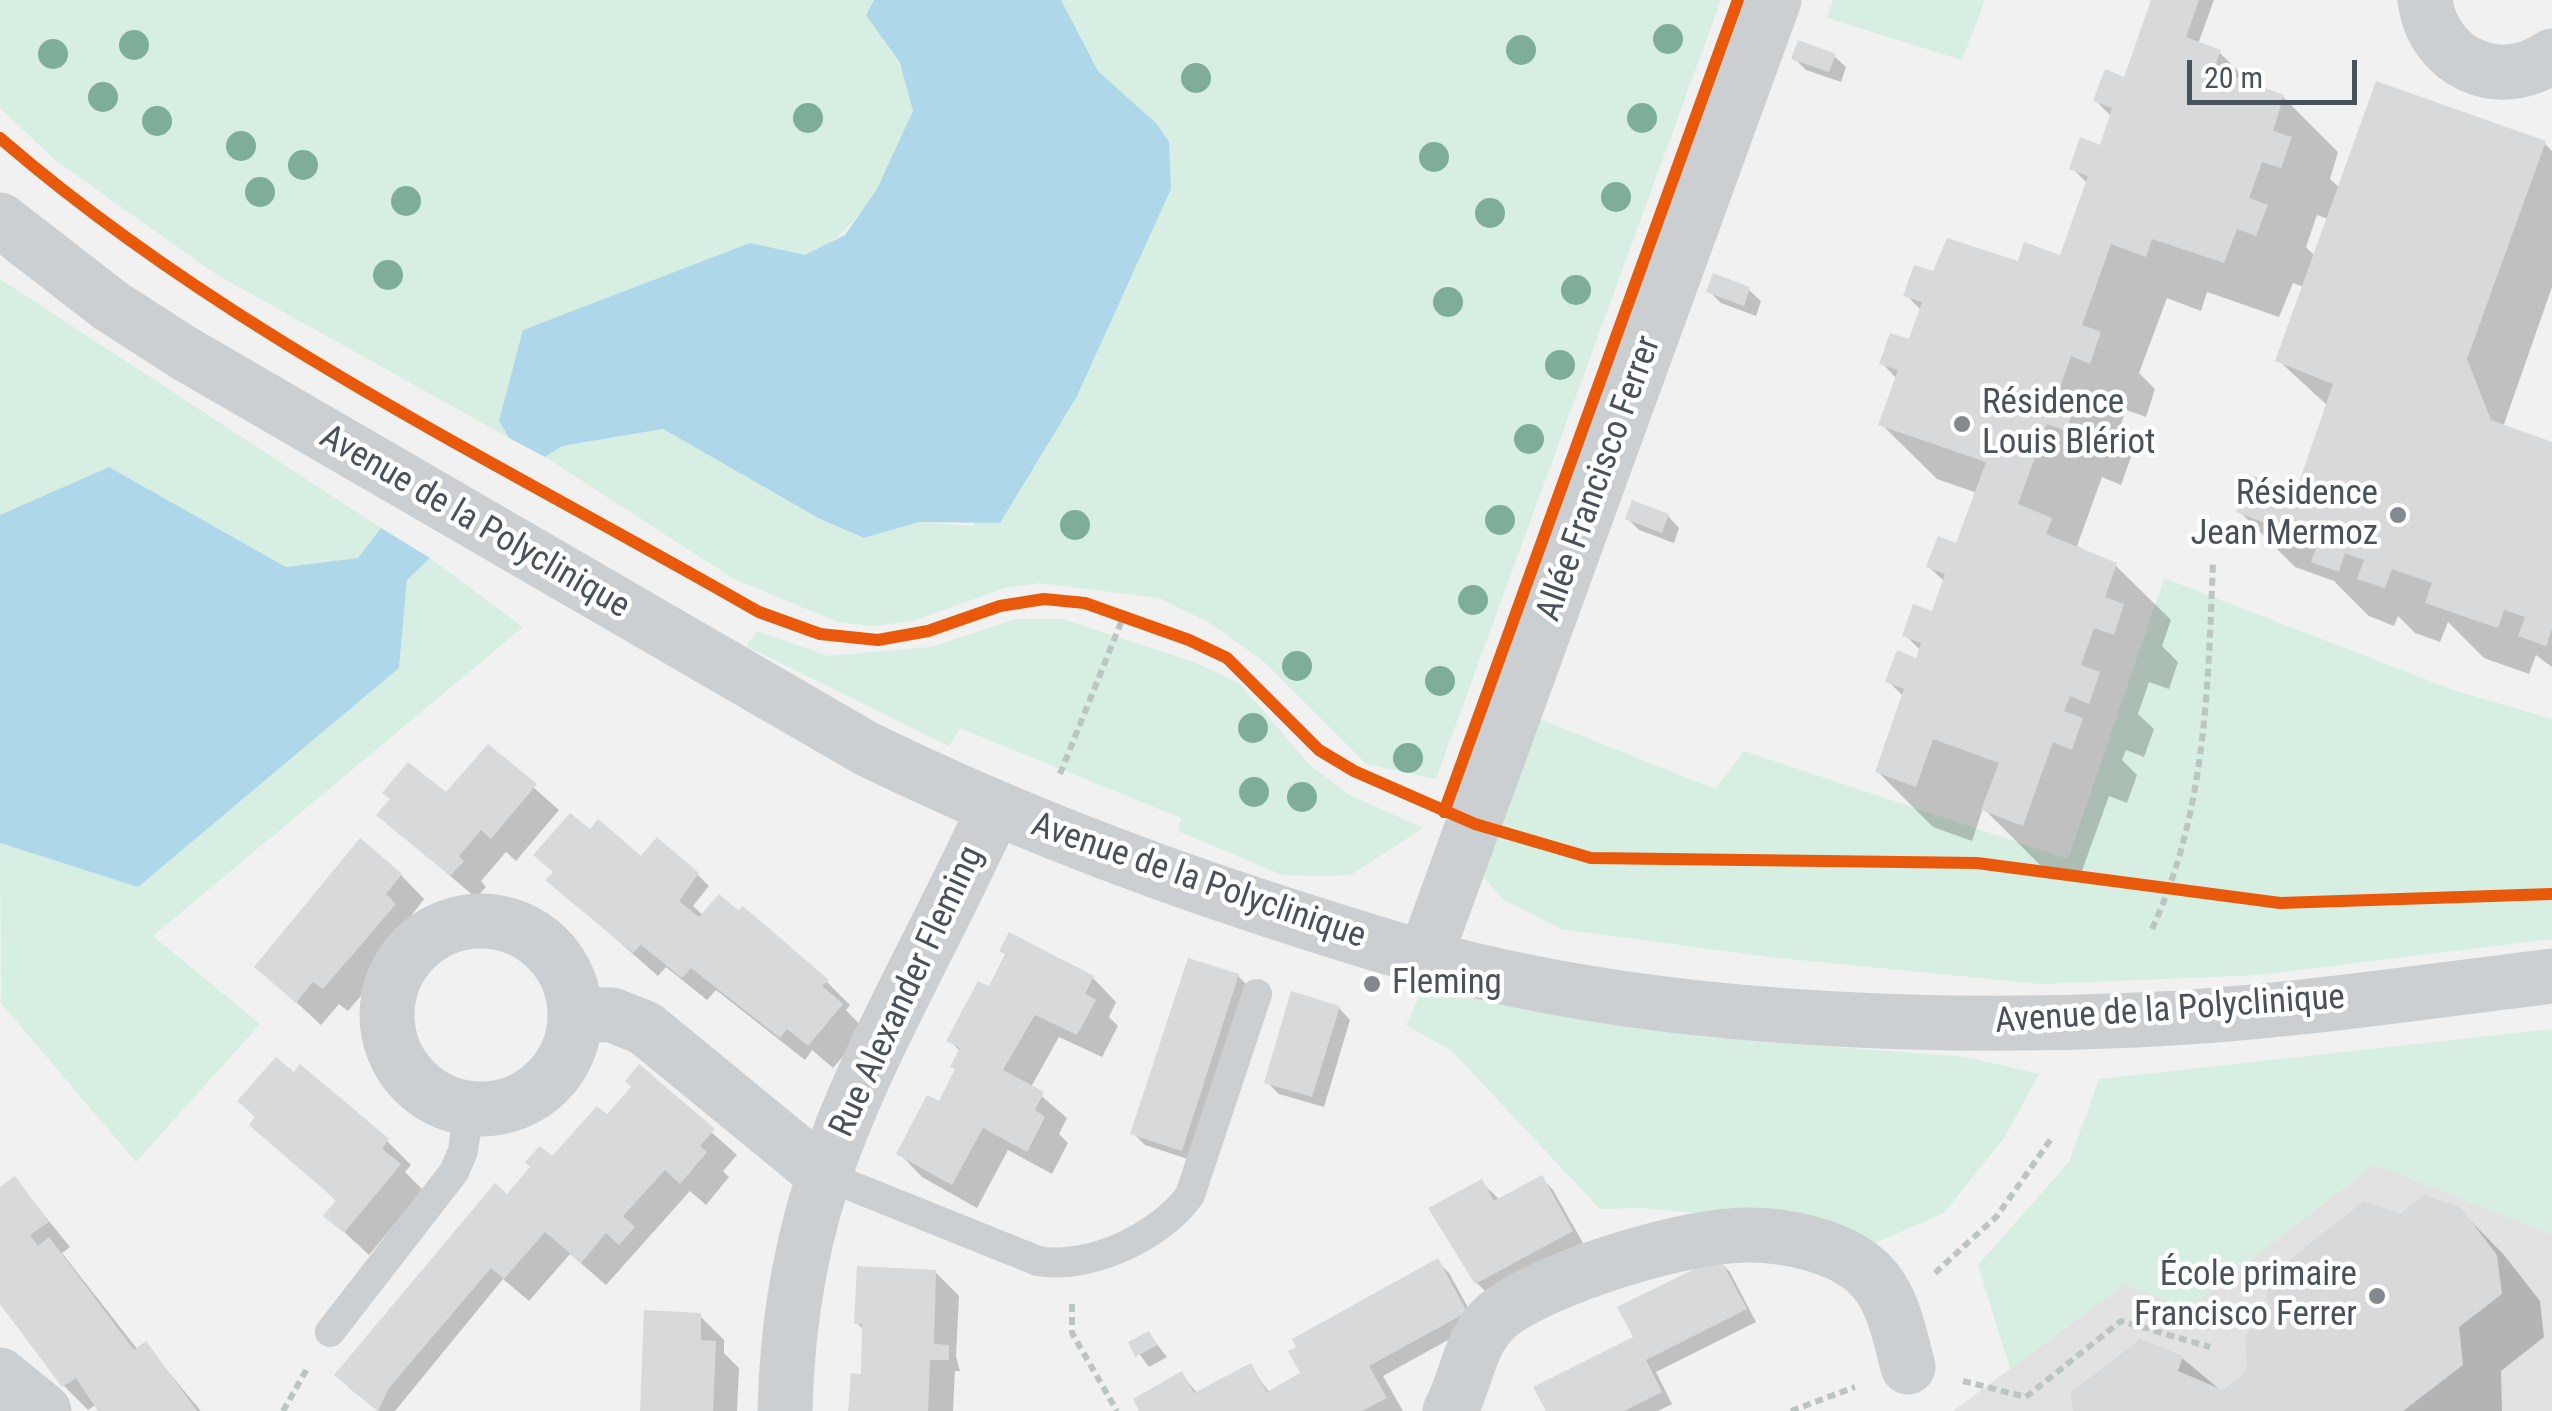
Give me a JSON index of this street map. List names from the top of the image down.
{
  "streets": {
    "street": ["Allée Francisco Ferrer", "Avenue de la Polyclinique", "Rue Alexander Fleming"]
  },
  "crossings": [
    ["Allée Francisco Ferrer", "Avenue de la Polyclinique"],
    ["Avenue de la Polyclinique", "Rue Alexander Fleming"]
  ],
  "places": [
    "Résidence Louis Blériot",
    "Résidence Jean Mermoz",
    "Fleming",
    "École primaire Francisco Ferrer"
  ],
  "scale_bar": "20 m"
}
